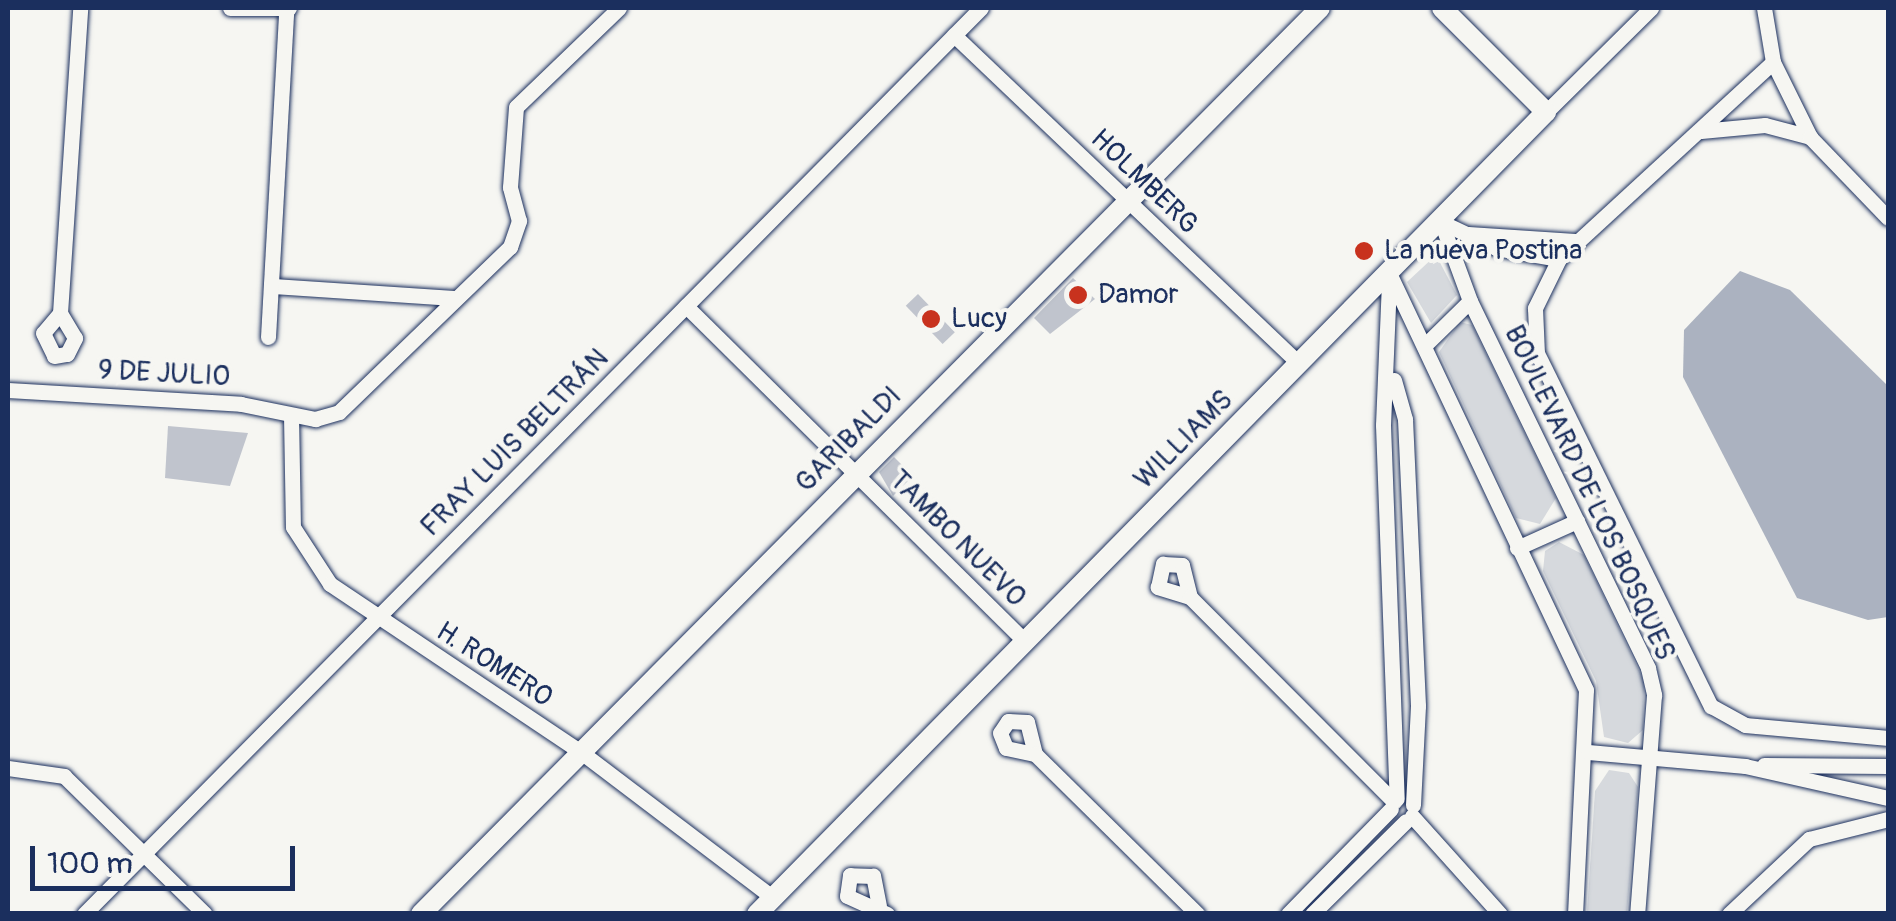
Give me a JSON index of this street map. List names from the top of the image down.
{
  "streets": {
    "street": [
      "HOLMBERG",
      "9 DE JULIO",
      "GARIBALDI",
      "WILLIAMS",
      "FRAY LUIS BELTRÁN",
      "BOULEVARD DE LOS BOSQUES",
      "TAMBO NUEVO",
      "H. ROMERO"
    ]
  },
  "crossings": [
    ["HOLMBERG", "GARIBALDI"],
    ["HOLMBERG", "WILLIAMS"],
    ["HOLMBERG", "FRAY LUIS BELTRÁN"],
    ["9 DE JULIO", "H. ROMERO"],
    ["GARIBALDI", "TAMBO NUEVO"],
    ["GARIBALDI", "H. ROMERO"],
    ["WILLIAMS", "BOULEVARD DE LOS BOSQUES"],
    ["WILLIAMS", "TAMBO NUEVO"],
    ["WILLIAMS", "H. ROMERO"],
    ["FRAY LUIS BELTRÁN", "TAMBO NUEVO"],
    ["FRAY LUIS BELTRÁN", "H. ROMERO"]
  ],
  "places": ["La nueva Postina", "Damor", "Lucy"],
  "scale_bar": "100 m"
}
